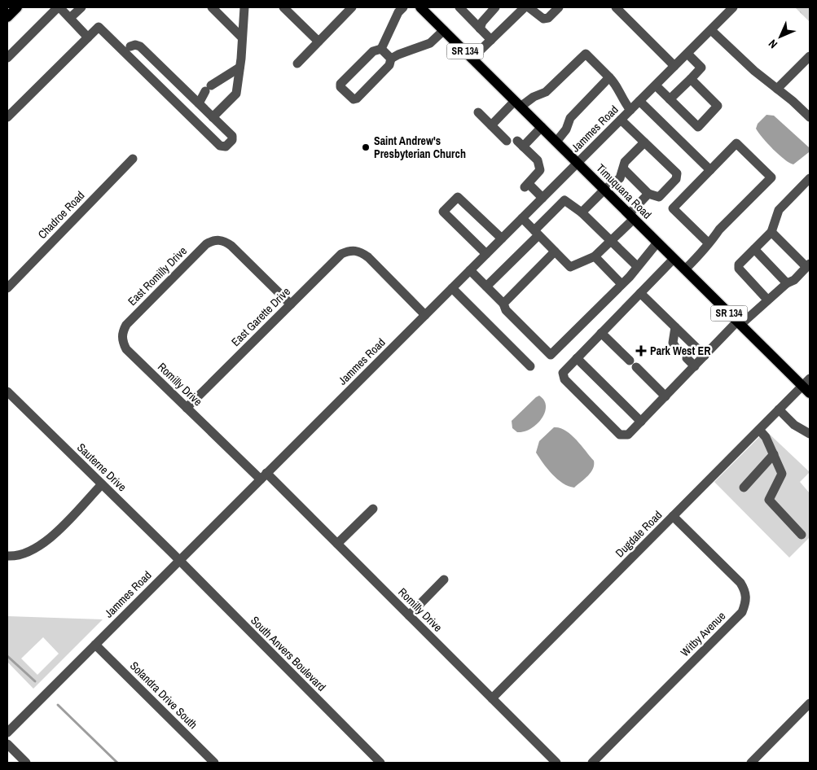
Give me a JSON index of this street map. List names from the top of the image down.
{
  "streets": {
    "main road": ["SR 134", "Timuquana Road"],
    "street": [
      "Jammes Road",
      "Chadroe Road",
      "East Romilly Drive",
      "East Garette Drive",
      "Romilly Drive",
      "Sauterne Drive",
      "Dugdale Road",
      "Witby Avenue",
      "South Anvers Boulevard",
      "Solandra Drive South"
    ]
  },
  "crossings": [
    ["Jammes Road", "Timuquana Road"],
    ["Jammes Road", "East Garette Drive"],
    ["Jammes Road", "Romilly Drive"],
    ["Jammes Road", "Sauterne Drive"],
    ["Jammes Road", "South Anvers Boulevard"],
    ["Jammes Road", "Solandra Drive South"],
    ["Timuquana Road", "Dugdale Road"],
    ["East Romilly Drive", "East Garette Drive"],
    ["East Romilly Drive", "Romilly Drive"],
    ["East Garette Drive", "Romilly Drive"],
    ["Romilly Drive", "Dugdale Road"],
    ["Sauterne Drive", "South Anvers Boulevard"],
    ["Dugdale Road", "Witby Avenue"]
  ],
  "places": {
    "other": ["Saint Andrew's Presbyterian Church"],
    "health": ["Park West ER"]
  },
  "north": "bottom left"
}
